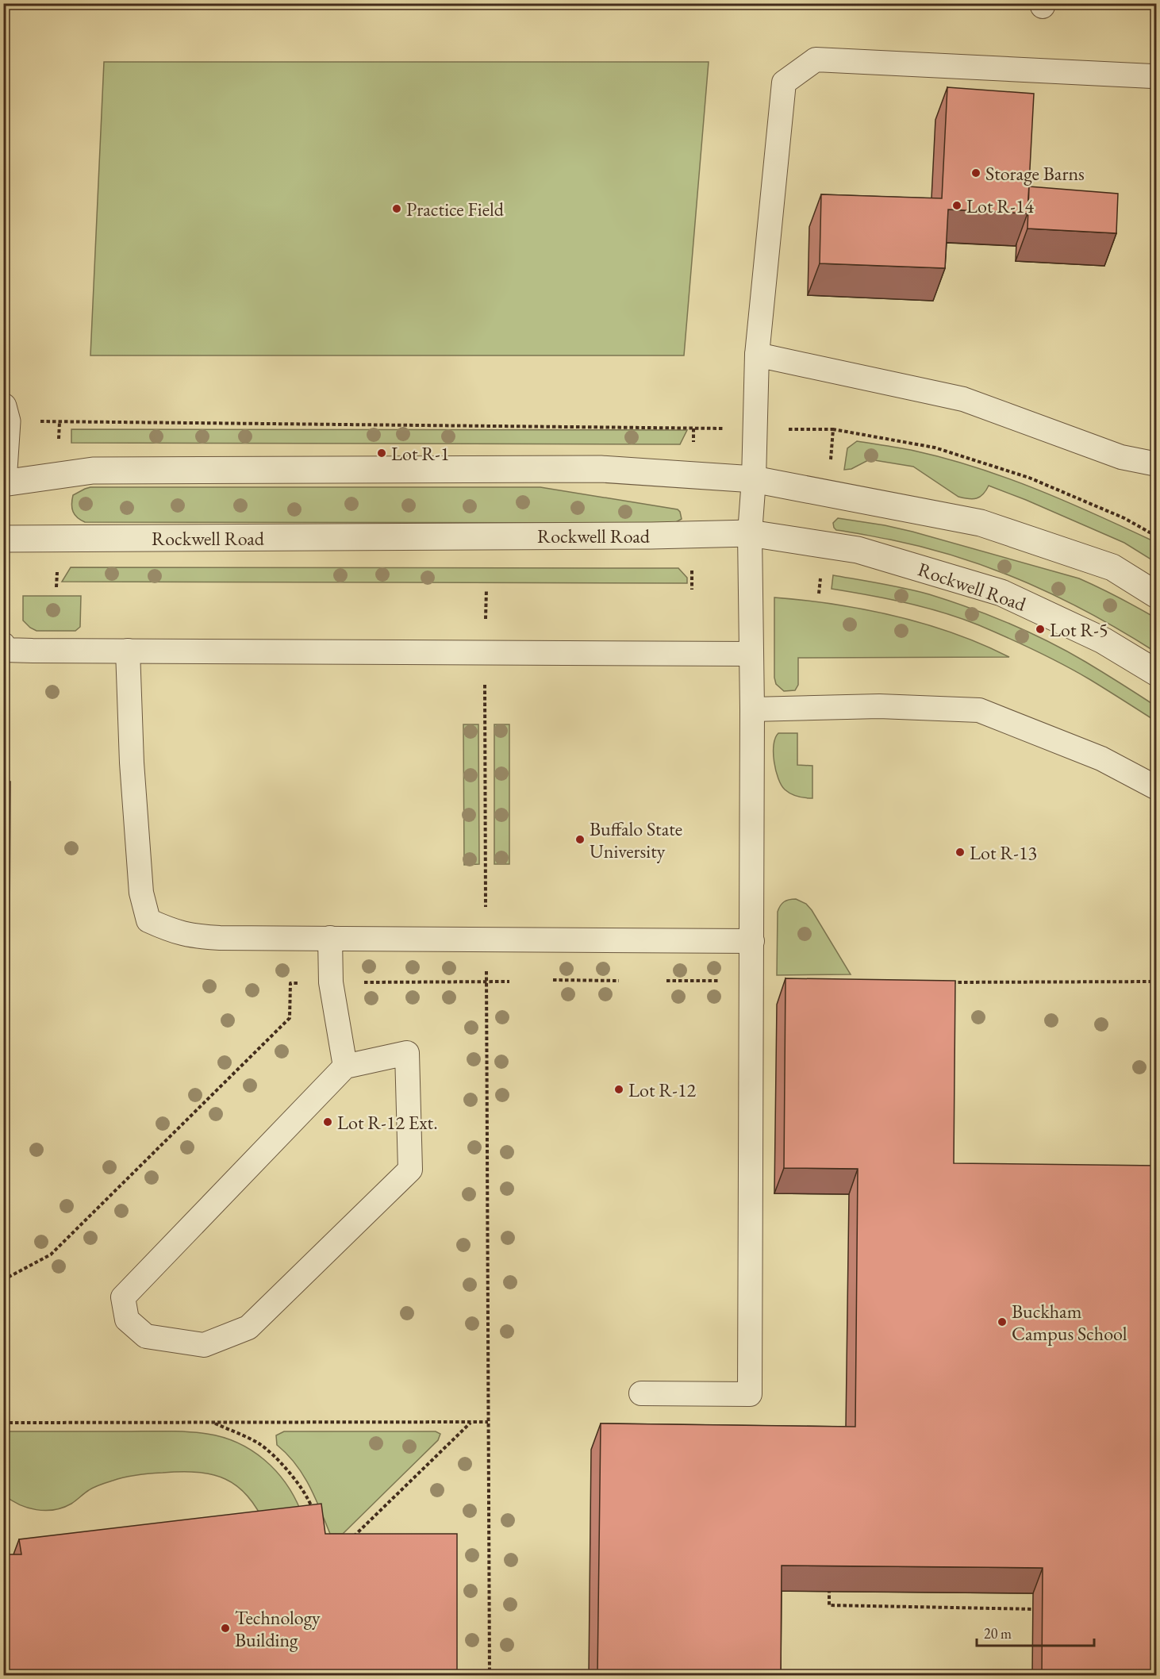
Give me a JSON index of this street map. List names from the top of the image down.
{
  "streets": {
    "street": ["Rockwell Road"]
  },
  "places": [
    "Storage Barns",
    "Lot R-14",
    "Practice Field",
    "Lot R-1",
    "Lot R-5",
    "Buffalo State University",
    "Lot R-13",
    "Lot R-12",
    "Lot R-12 Ext.",
    "Buckham Campus School",
    "Technology Building"
  ],
  "scale_bar": "20 m"
}
